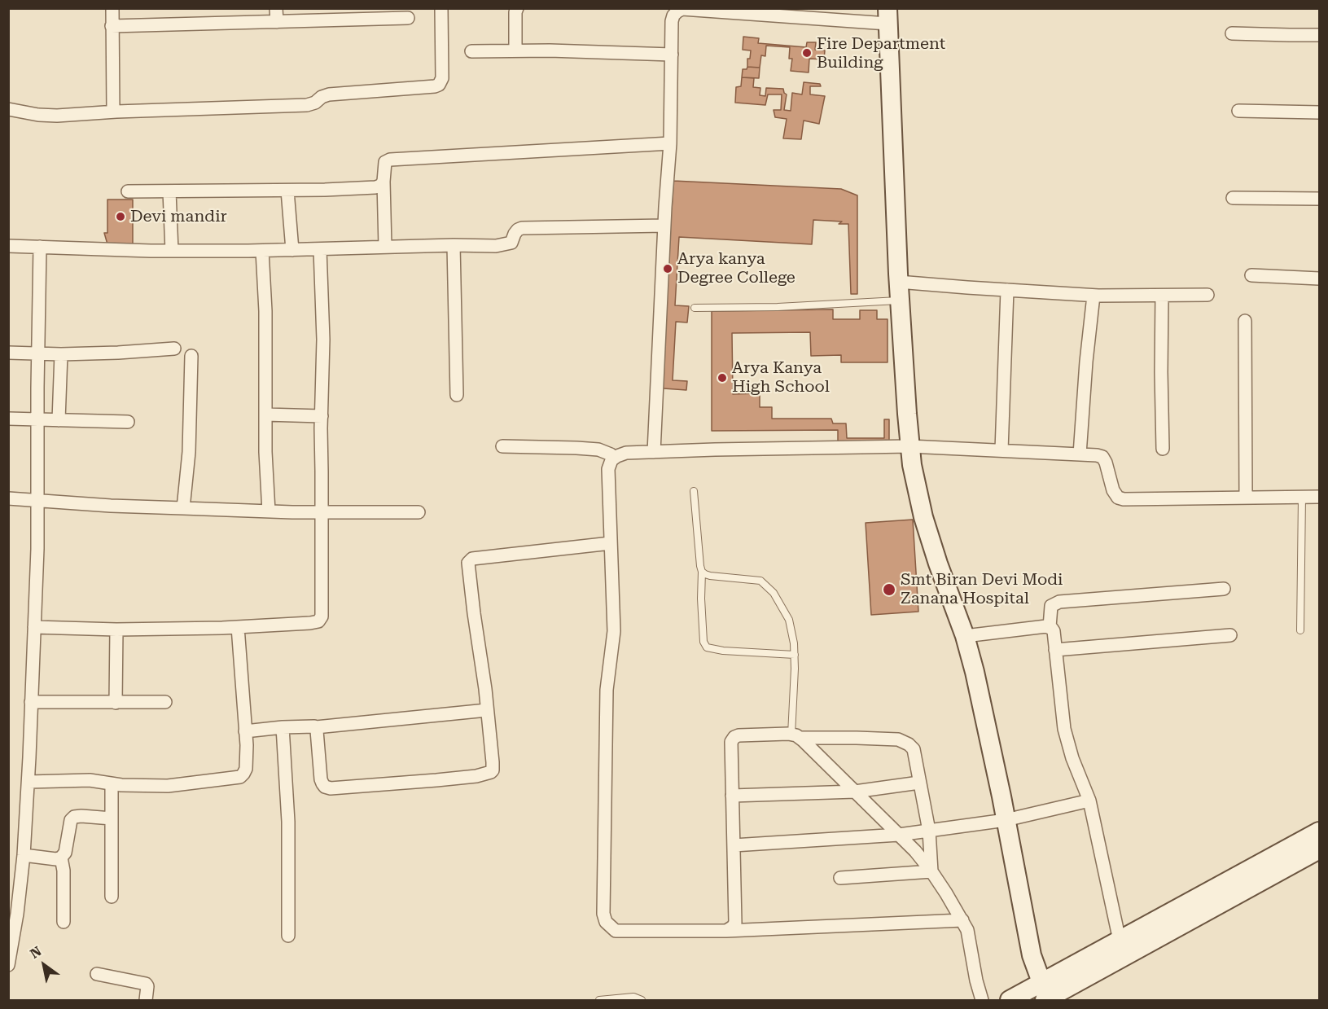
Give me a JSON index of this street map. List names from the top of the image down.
{
  "places": [
    "Fire Department Building",
    "Devi mandir",
    "Arya kanya Degree College",
    "Arya Kanya High School",
    "Smt Biran Devi Modi Zanana Hospital"
  ],
  "north": "top left"
}
